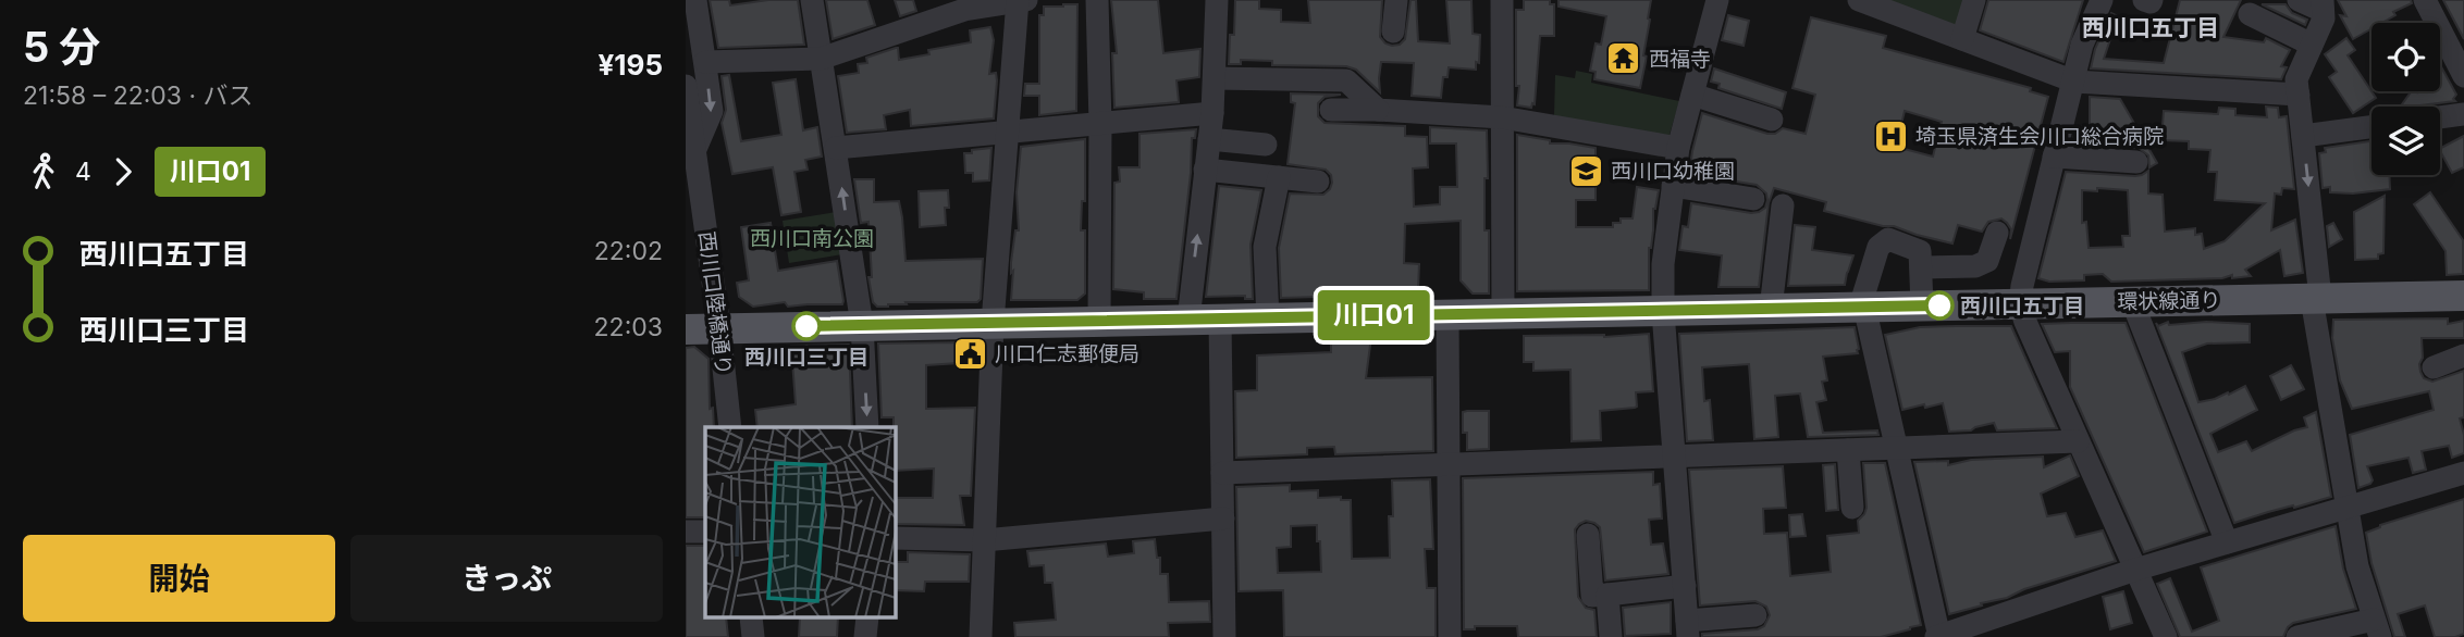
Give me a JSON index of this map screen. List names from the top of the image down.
{
  "streets": {
    "main road": ["環状線通り"],
    "street": ["西川口陸橋通り"]
  },
  "crossings": [
    ["環状線通り", "西川口陸橋通り"]
  ],
  "districts": ["西川口五丁目"],
  "parks": ["西川口南公園"],
  "places": {
    "temple": ["西福寺"],
    "hospital": ["埼玉県済生会川口総合病院"],
    "school or university": ["西川口幼稚園"],
    "other": ["西川口五丁目", "西川口三丁目"],
    "public building": ["川口仁志郵便局"]
  },
  "lines": ["bus line 川口01"],
  "page": {
    "heading": ["5 分", "21:58 – 22:03 · バス", "¥195"],
    "on_map": "川口01",
    "legs": ["4", "川口01"],
    "list": [
      {
        "name": "西川口五丁目",
        "value": "22:02"
      },
      {
        "name": "西川口三丁目",
        "value": "22:03"
      }
    ],
    "buttons": ["開始", "きっぷ"]
  }
}
